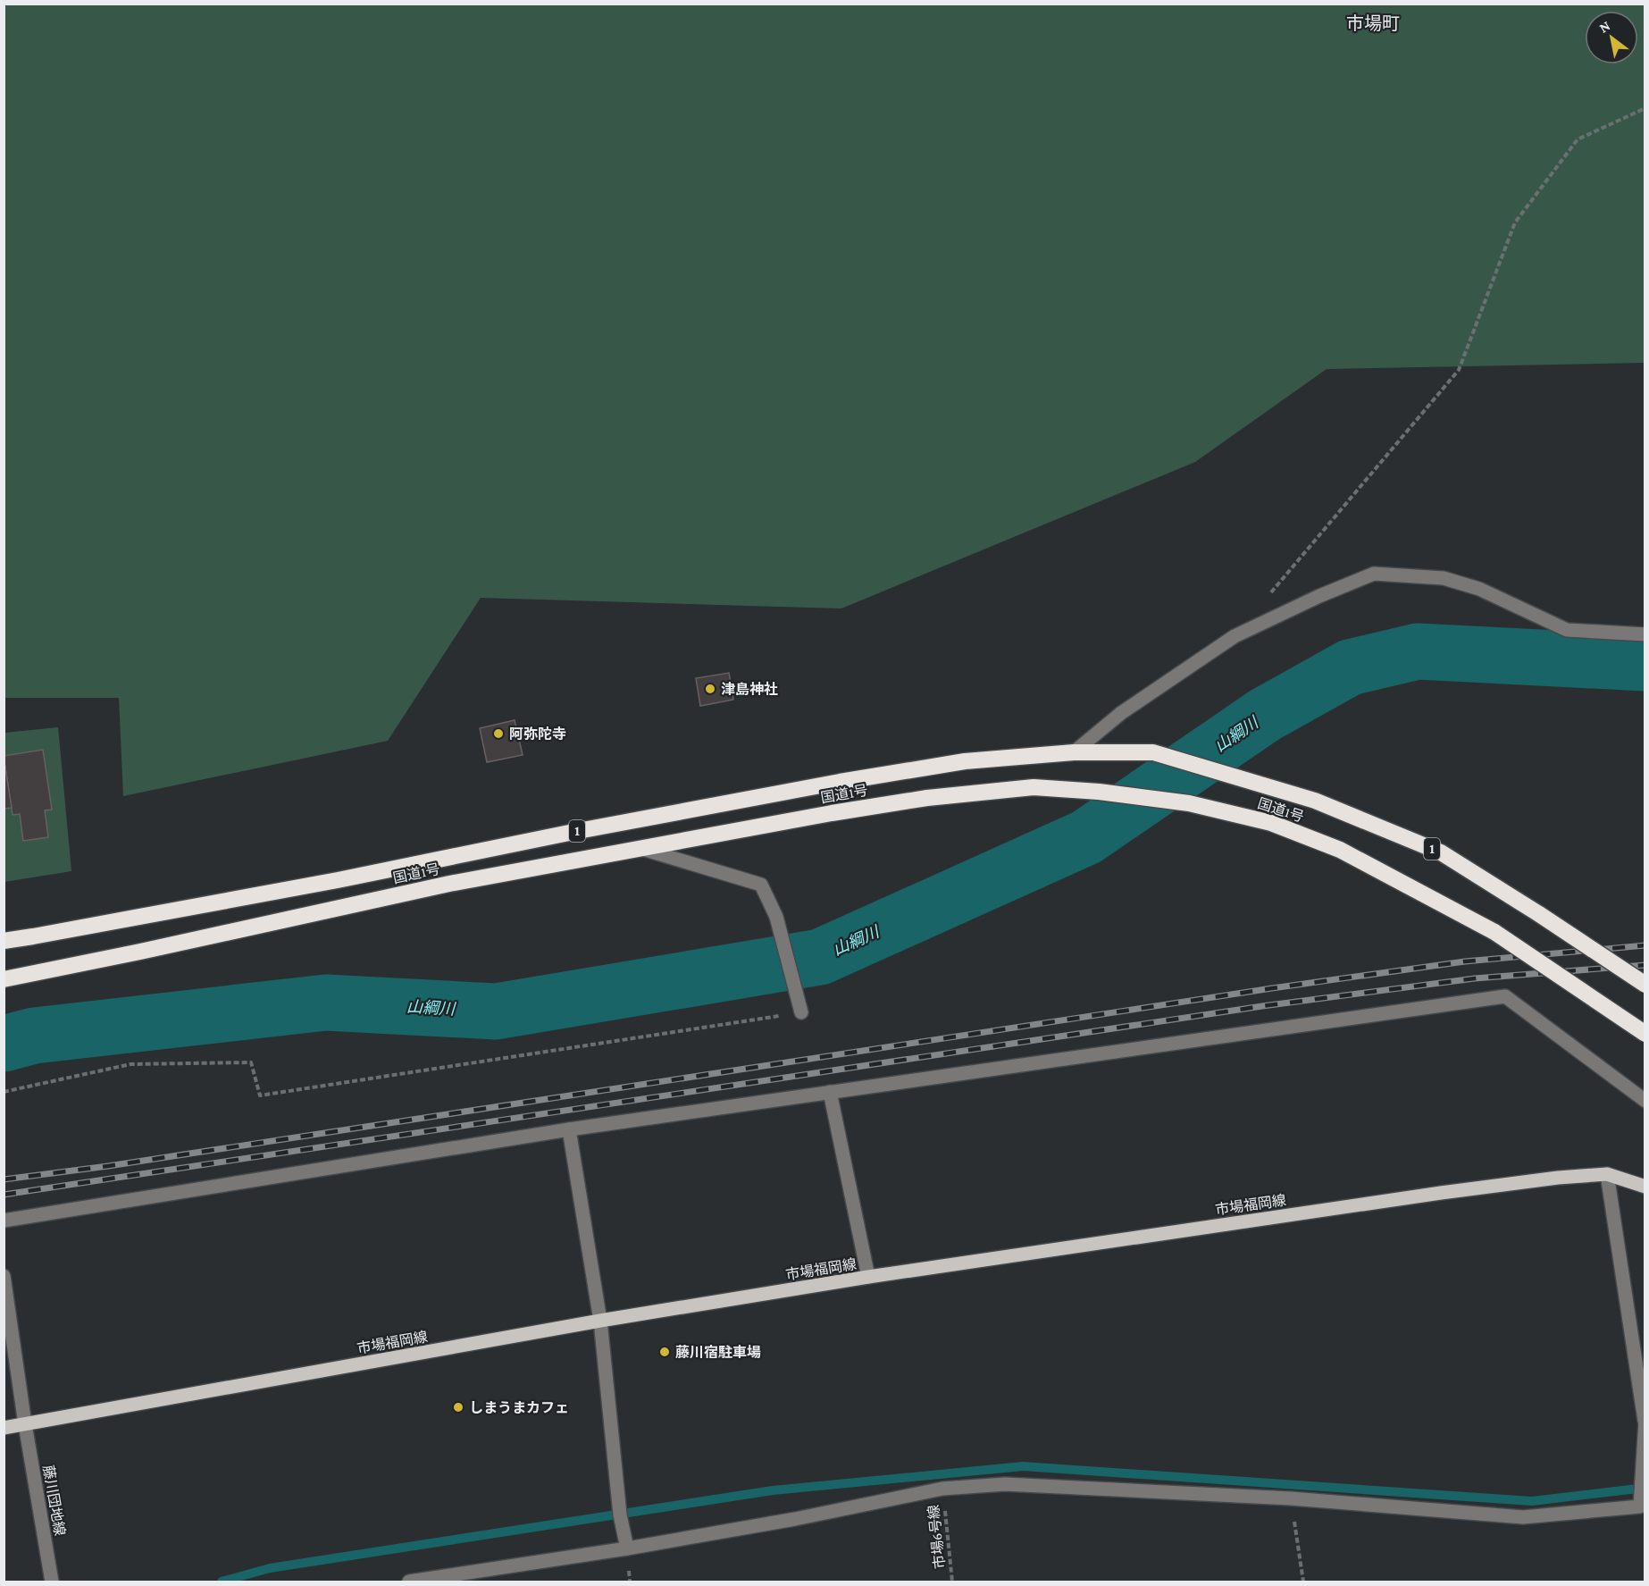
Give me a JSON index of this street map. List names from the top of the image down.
{
  "streets": {
    "highway": ["国道1号", "1"],
    "main road": ["市場福岡線"],
    "street": ["藤川団地線"],
    "path": ["市場6号線"]
  },
  "crossings": [
    ["市場福岡線", "藤川団地線"]
  ],
  "districts": ["市場町"],
  "water": ["山綱川"],
  "places": [
    "津島神社",
    "阿弥陀寺",
    "藤川宿駐車場",
    "しまうまカフェ"
  ],
  "north": "top left"
}
